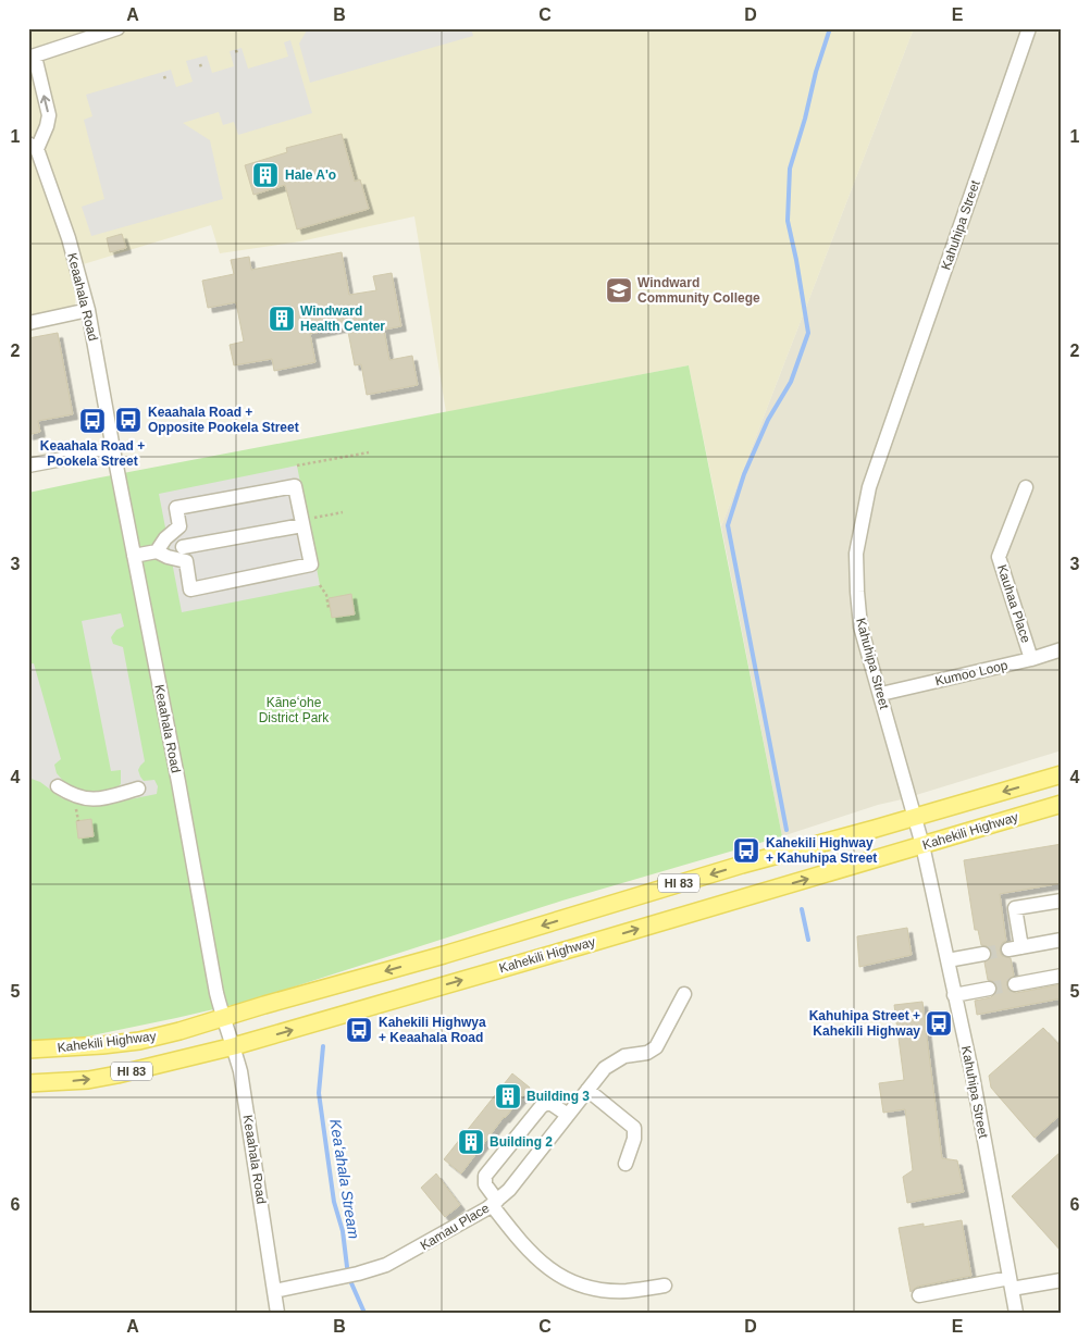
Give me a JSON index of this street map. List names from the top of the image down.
{
  "streets": {
    "main road": ["Kahekili Highway", "HI 83"],
    "street": [
      "Kahuhipa Street",
      "Keaahala Road",
      "Kauhaa Place",
      "Kumoo Loop",
      "Kamau Place"
    ]
  },
  "crossings": [
    ["Kahuhipa Street", "Kumoo Loop"],
    ["Kahuhipa Street", "Kahekili Highway"],
    ["Keaahala Road", "Kahekili Highway"],
    ["Keaahala Road", "Kamau Place"],
    ["Kauhaa Place", "Kumoo Loop"]
  ],
  "water": ["Keaʻahala Stream"],
  "parks": ["Kāneʻohe District Park"],
  "places": {
    "building": [
      "Hale A'o",
      "Windward Health Center",
      "Building 3",
      "Building 2"
    ],
    "school or university": ["Windward Community College"],
    "bus stop": [
      "Keaahala Road + Opposite Pookela Street",
      "Keaahala Road + Pookela Street",
      "Kahekili Highway + Kahuhipa Street",
      "Kahuhipa Street + Kahekili Highway",
      "Kahekili Highwya + Keaahala Road"
    ]
  },
  "grid": {
    "columns": [
      "A",
      "B",
      "C",
      "D",
      "E"
    ],
    "rows": [
      "1",
      "2",
      "3",
      "4",
      "5",
      "6"
    ]
  }
}
